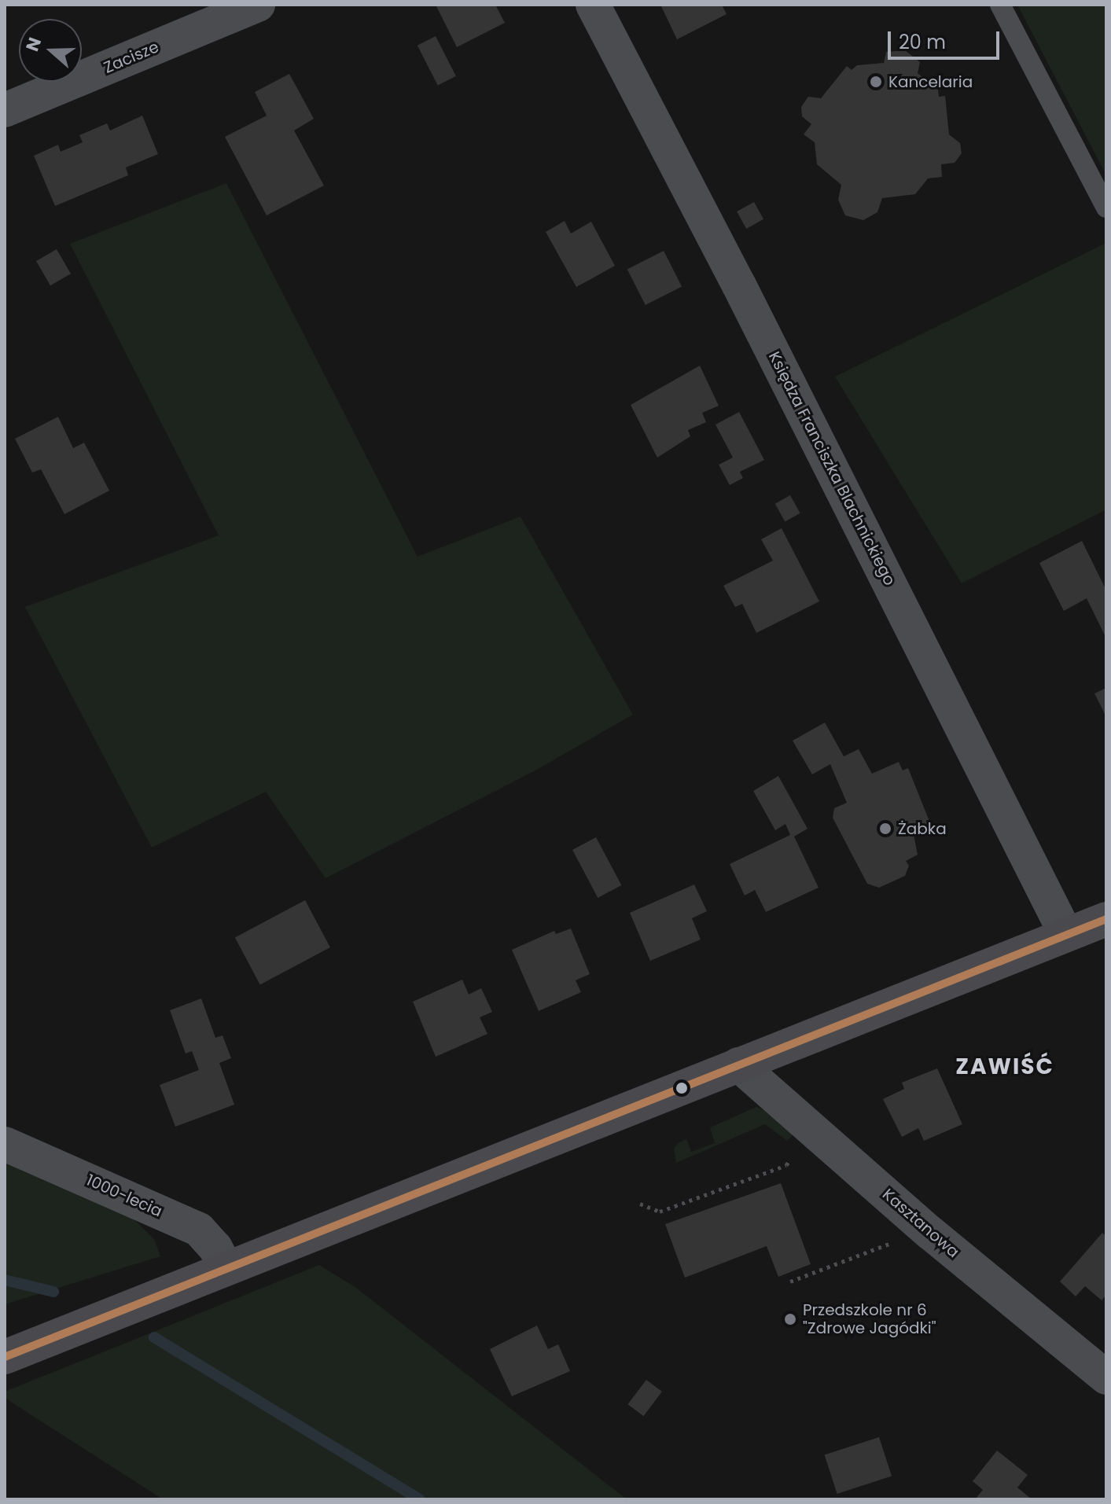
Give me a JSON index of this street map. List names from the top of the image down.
{
  "streets": {
    "street": [
      "Zacisze",
      "Księdza Franciszka Blachnickiego",
      "1000-lecia",
      "Kasztanowa"
    ]
  },
  "districts": ["ZAWIŚĆ"],
  "places": ["Kancelaria", "Żabka", "Przedszkole nr 6 \"Zdrowe Jagódki\""],
  "scale_bar": "20 m",
  "north": "left"
}
